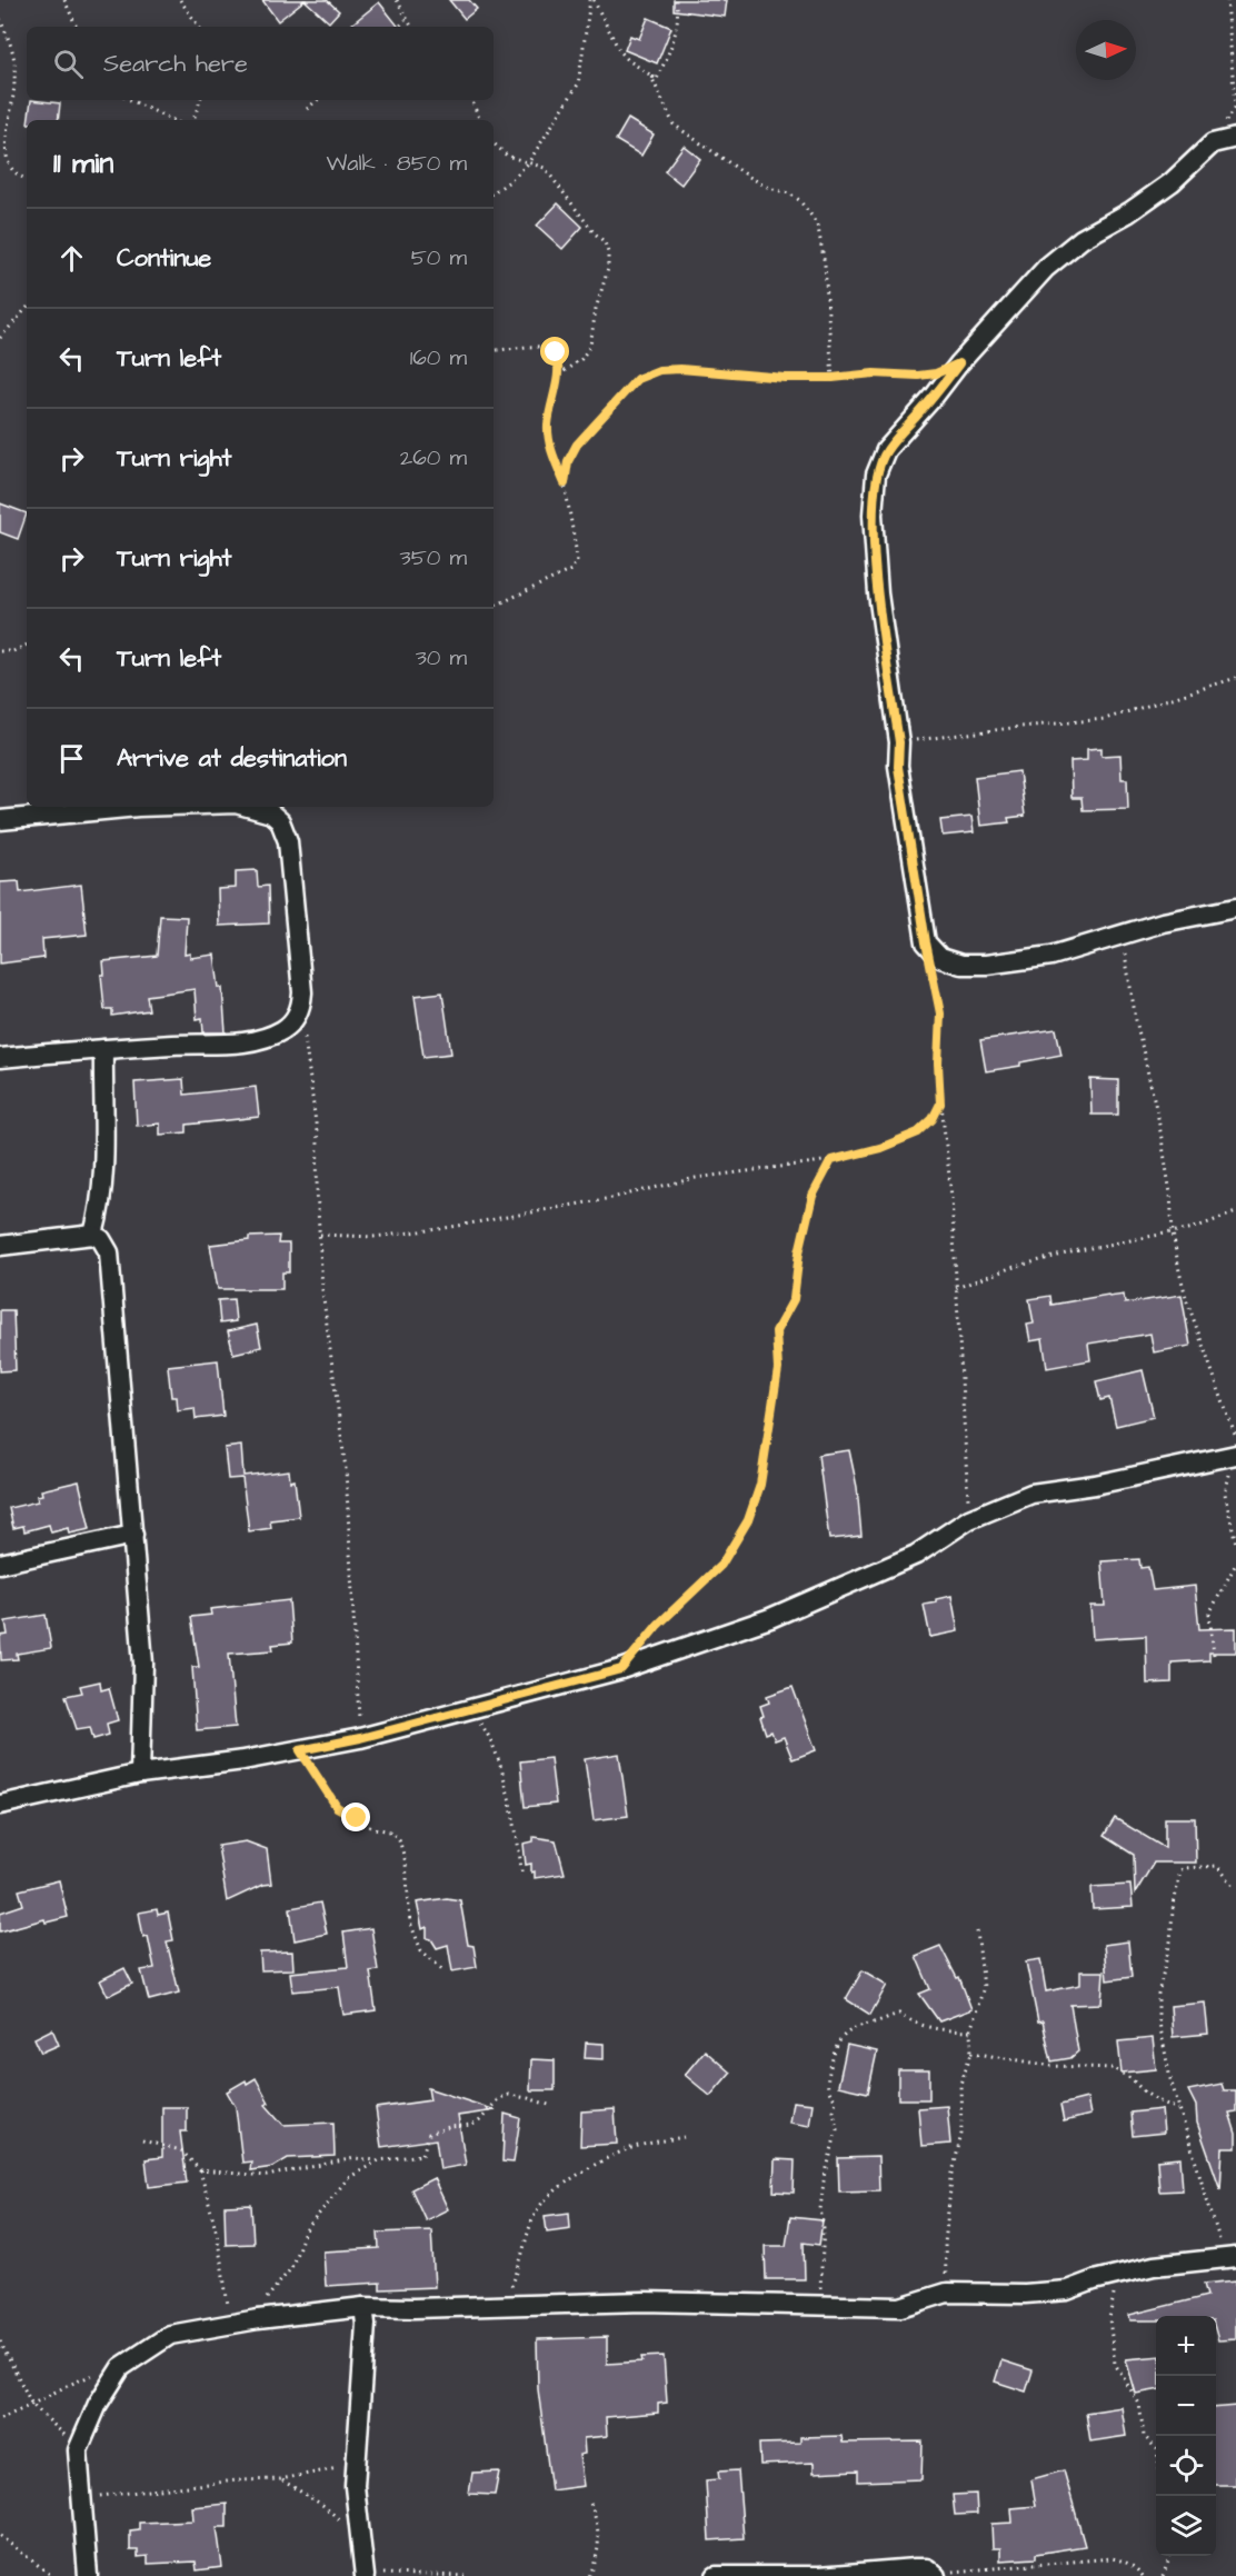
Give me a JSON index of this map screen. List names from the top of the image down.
{
  "north": "right",
  "page": {
    "search": "Search here",
    "heading": ["11 min", "Walk · 850 m"],
    "list": [
      ["Continue", "50 m"],
      ["Turn left", "160 m"],
      ["Turn right", "260 m"],
      ["Turn right", "350 m"],
      ["Turn left", "30 m"],
      "Arrive at destination"
    ],
    "map_buttons": ["+", "−"]
  }
}
